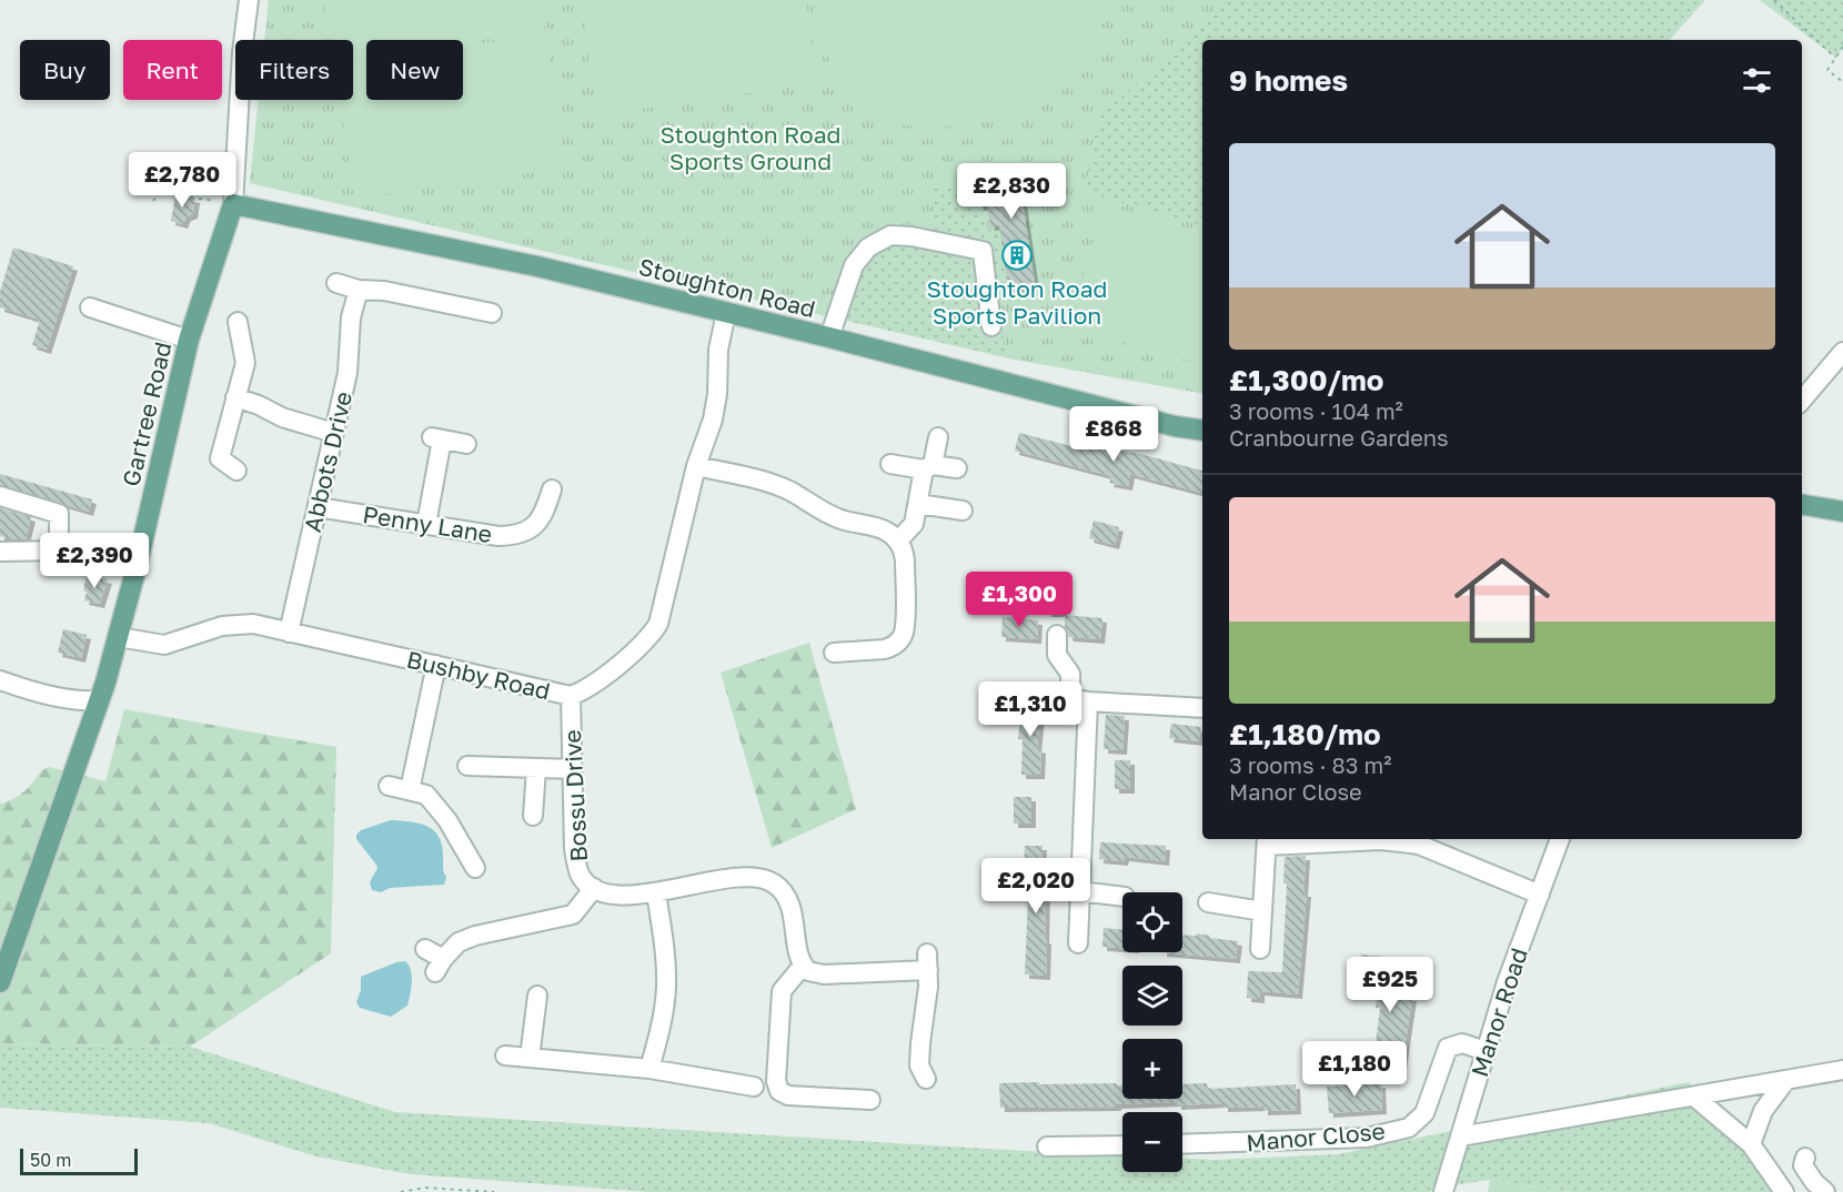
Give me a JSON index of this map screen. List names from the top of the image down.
{
  "streets": {
    "main road": ["Stoughton Road", "Gartree Road"],
    "street": [
      "Abbots Drive",
      "Penny Lane",
      "Bushby Road",
      "Bossu Drive",
      "Manor Road",
      "Manor Close"
    ]
  },
  "crossings": [
    ["Stoughton Road", "Gartree Road"],
    ["Stoughton Road", "Bushby Road"],
    ["Gartree Road", "Bushby Road"],
    ["Abbots Drive", "Penny Lane"],
    ["Abbots Drive", "Bushby Road"],
    ["Bushby Road", "Bossu Drive"],
    ["Manor Road", "Manor Close"]
  ],
  "parks": ["Stoughton Road Sports Ground"],
  "places": {
    "building": ["Stoughton Road Sports Pavilion"]
  },
  "scale_bar": "50 m",
  "page": {
    "chip": [
      "Buy",
      "Rent",
      "Filters",
      "New"
    ],
    "heading": "9 homes",
    "list": [
      {
        "name": "£1,300/mo",
        "note": "3 rooms · 104 m² · Cranbourne Gardens"
      },
      {
        "name": "£1,180/mo",
        "note": "3 rooms · 83 m² · Manor Close"
      }
    ],
    "price": [
      "£2,780",
      "£2,830",
      "£868",
      "£2,390",
      "£1,300",
      "£1,310",
      "£2,020",
      "£925",
      "£1,180"
    ],
    "map_buttons": ["+", "−"],
    "scale": "50 m"
  }
}
